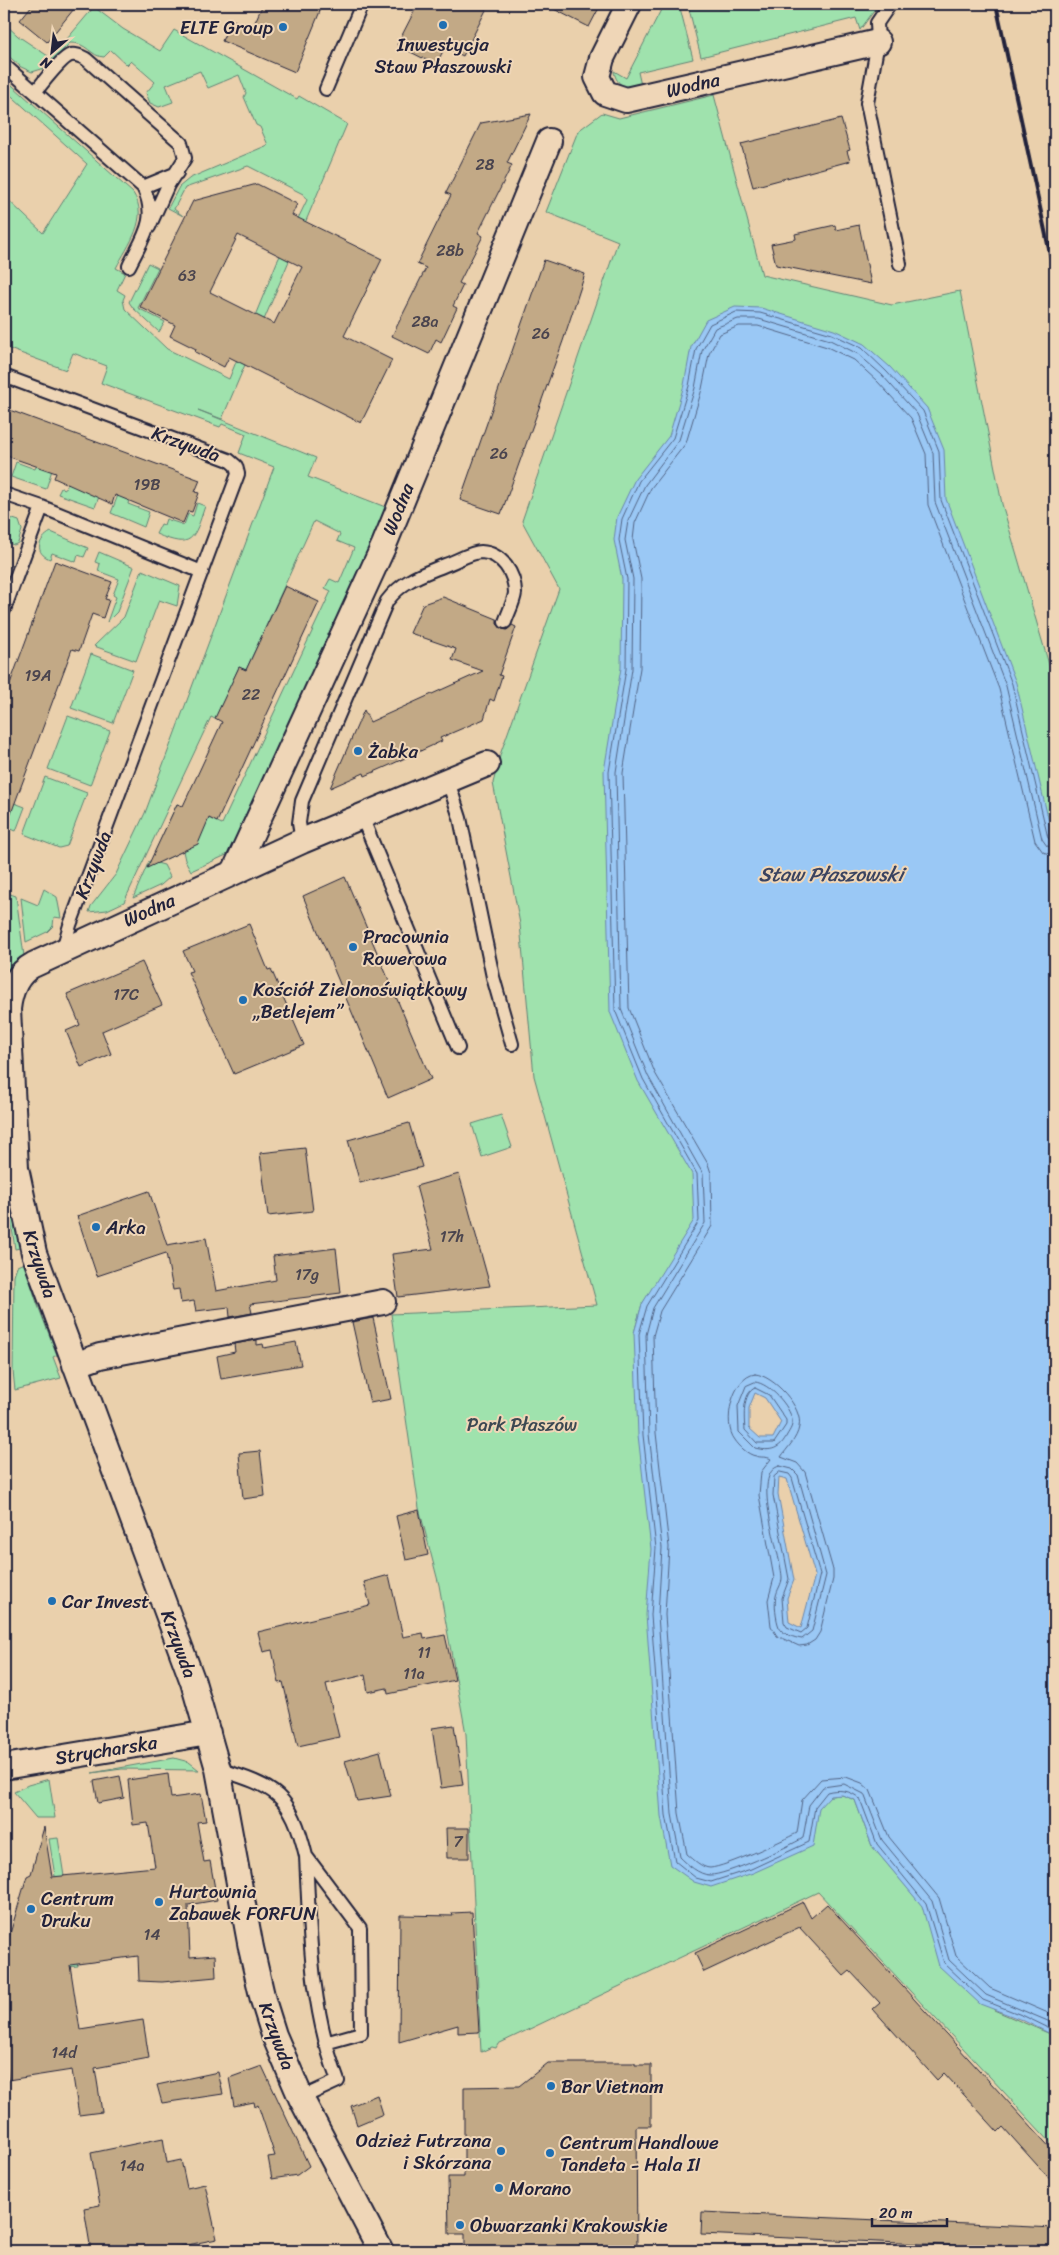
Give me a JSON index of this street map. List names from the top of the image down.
{
  "streets": {
    "street": ["Wodna", "Krzywda", "Strycharska"]
  },
  "crossings": [
    ["Wodna", "Krzywda"],
    ["Krzywda", "Strycharska"]
  ],
  "water": ["Staw Płaszowski"],
  "parks": ["Park Płaszów"],
  "places": [
    "Inwestycja Staw Płaszowski",
    "ELTE Group",
    "Żabka",
    "Pracownia Rowerowa",
    "Kościół Zielonoświątkowy „Betlejem”",
    "Arka",
    "Car Invest",
    "Hurtownia Zabawek FORFUN",
    "Centrum Druku",
    "Bar Vietnam",
    "Odzież Futrzana i Skórzana",
    "Centrum Handlowe Tandeta - Hala II",
    "Morano",
    "Obwarzanki Krakowskie"
  ],
  "house_numbers": [
    "28",
    "28b",
    "63",
    "28a",
    "26",
    "26",
    "19B",
    "19A",
    "22",
    "17C",
    "17h",
    "17g",
    "11",
    "11a",
    "7",
    "14",
    "14d",
    "14a"
  ],
  "scale_bar": "20 m",
  "north": "bottom left"
}
